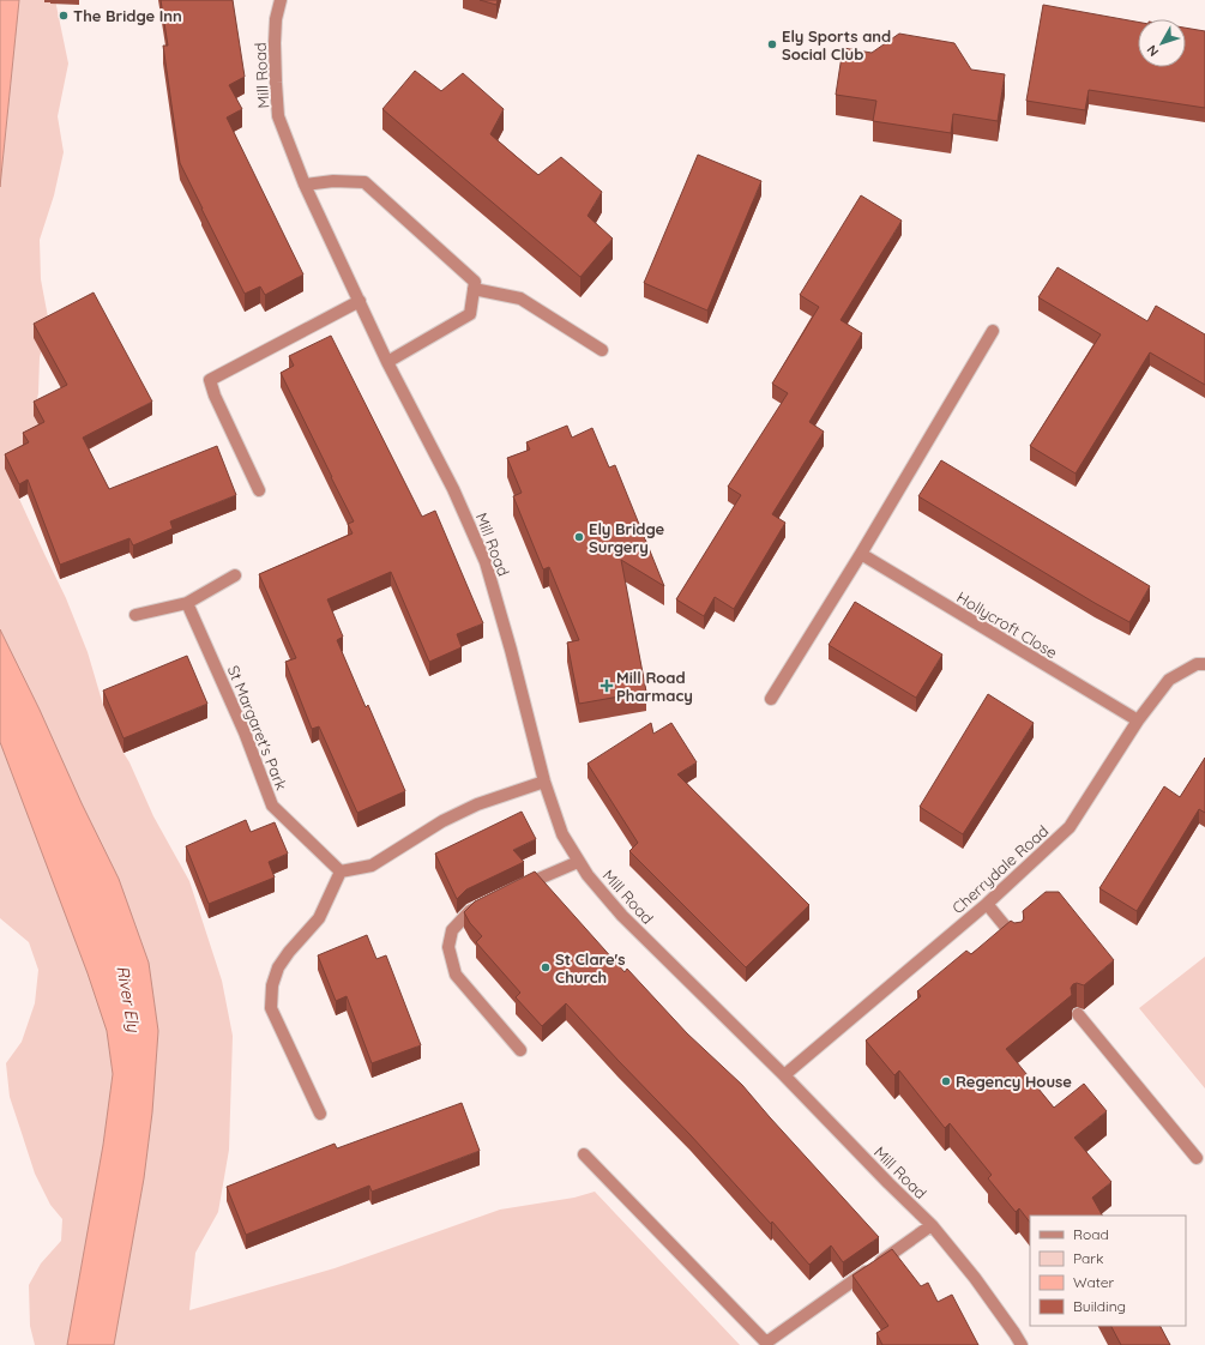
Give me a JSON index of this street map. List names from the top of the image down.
{
  "streets": {
    "street": [
      "Mill Road",
      "Hollycroft Close",
      "St Margaret's Park",
      "Cherrydale Road"
    ]
  },
  "crossings": [
    ["Mill Road", "Cherrydale Road"],
    ["Hollycroft Close", "Cherrydale Road"]
  ],
  "water": ["River Ely"],
  "places": {
    "other": [
      "The Bridge Inn",
      "Ely Sports and Social Club",
      "Ely Bridge Surgery",
      "St Clare's Church",
      "Regency House"
    ],
    "health": ["Mill Road Pharmacy"]
  },
  "legend": [
    "Road",
    "Park",
    "Water",
    "Building"
  ],
  "north": "bottom left"
}
